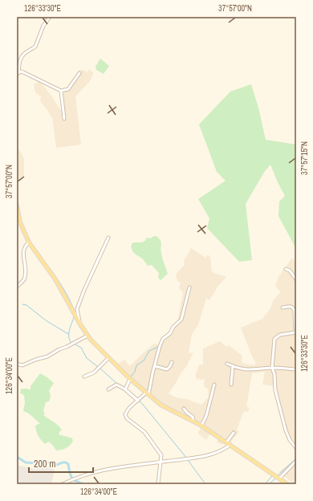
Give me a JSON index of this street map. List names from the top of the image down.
{
  "scale_bar": "200 m",
  "coordinates": [
    "126°33'30\"E",
    "37°57'00\"N",
    "37°57'15\"N",
    "126°34'00\"E"
  ]
}
